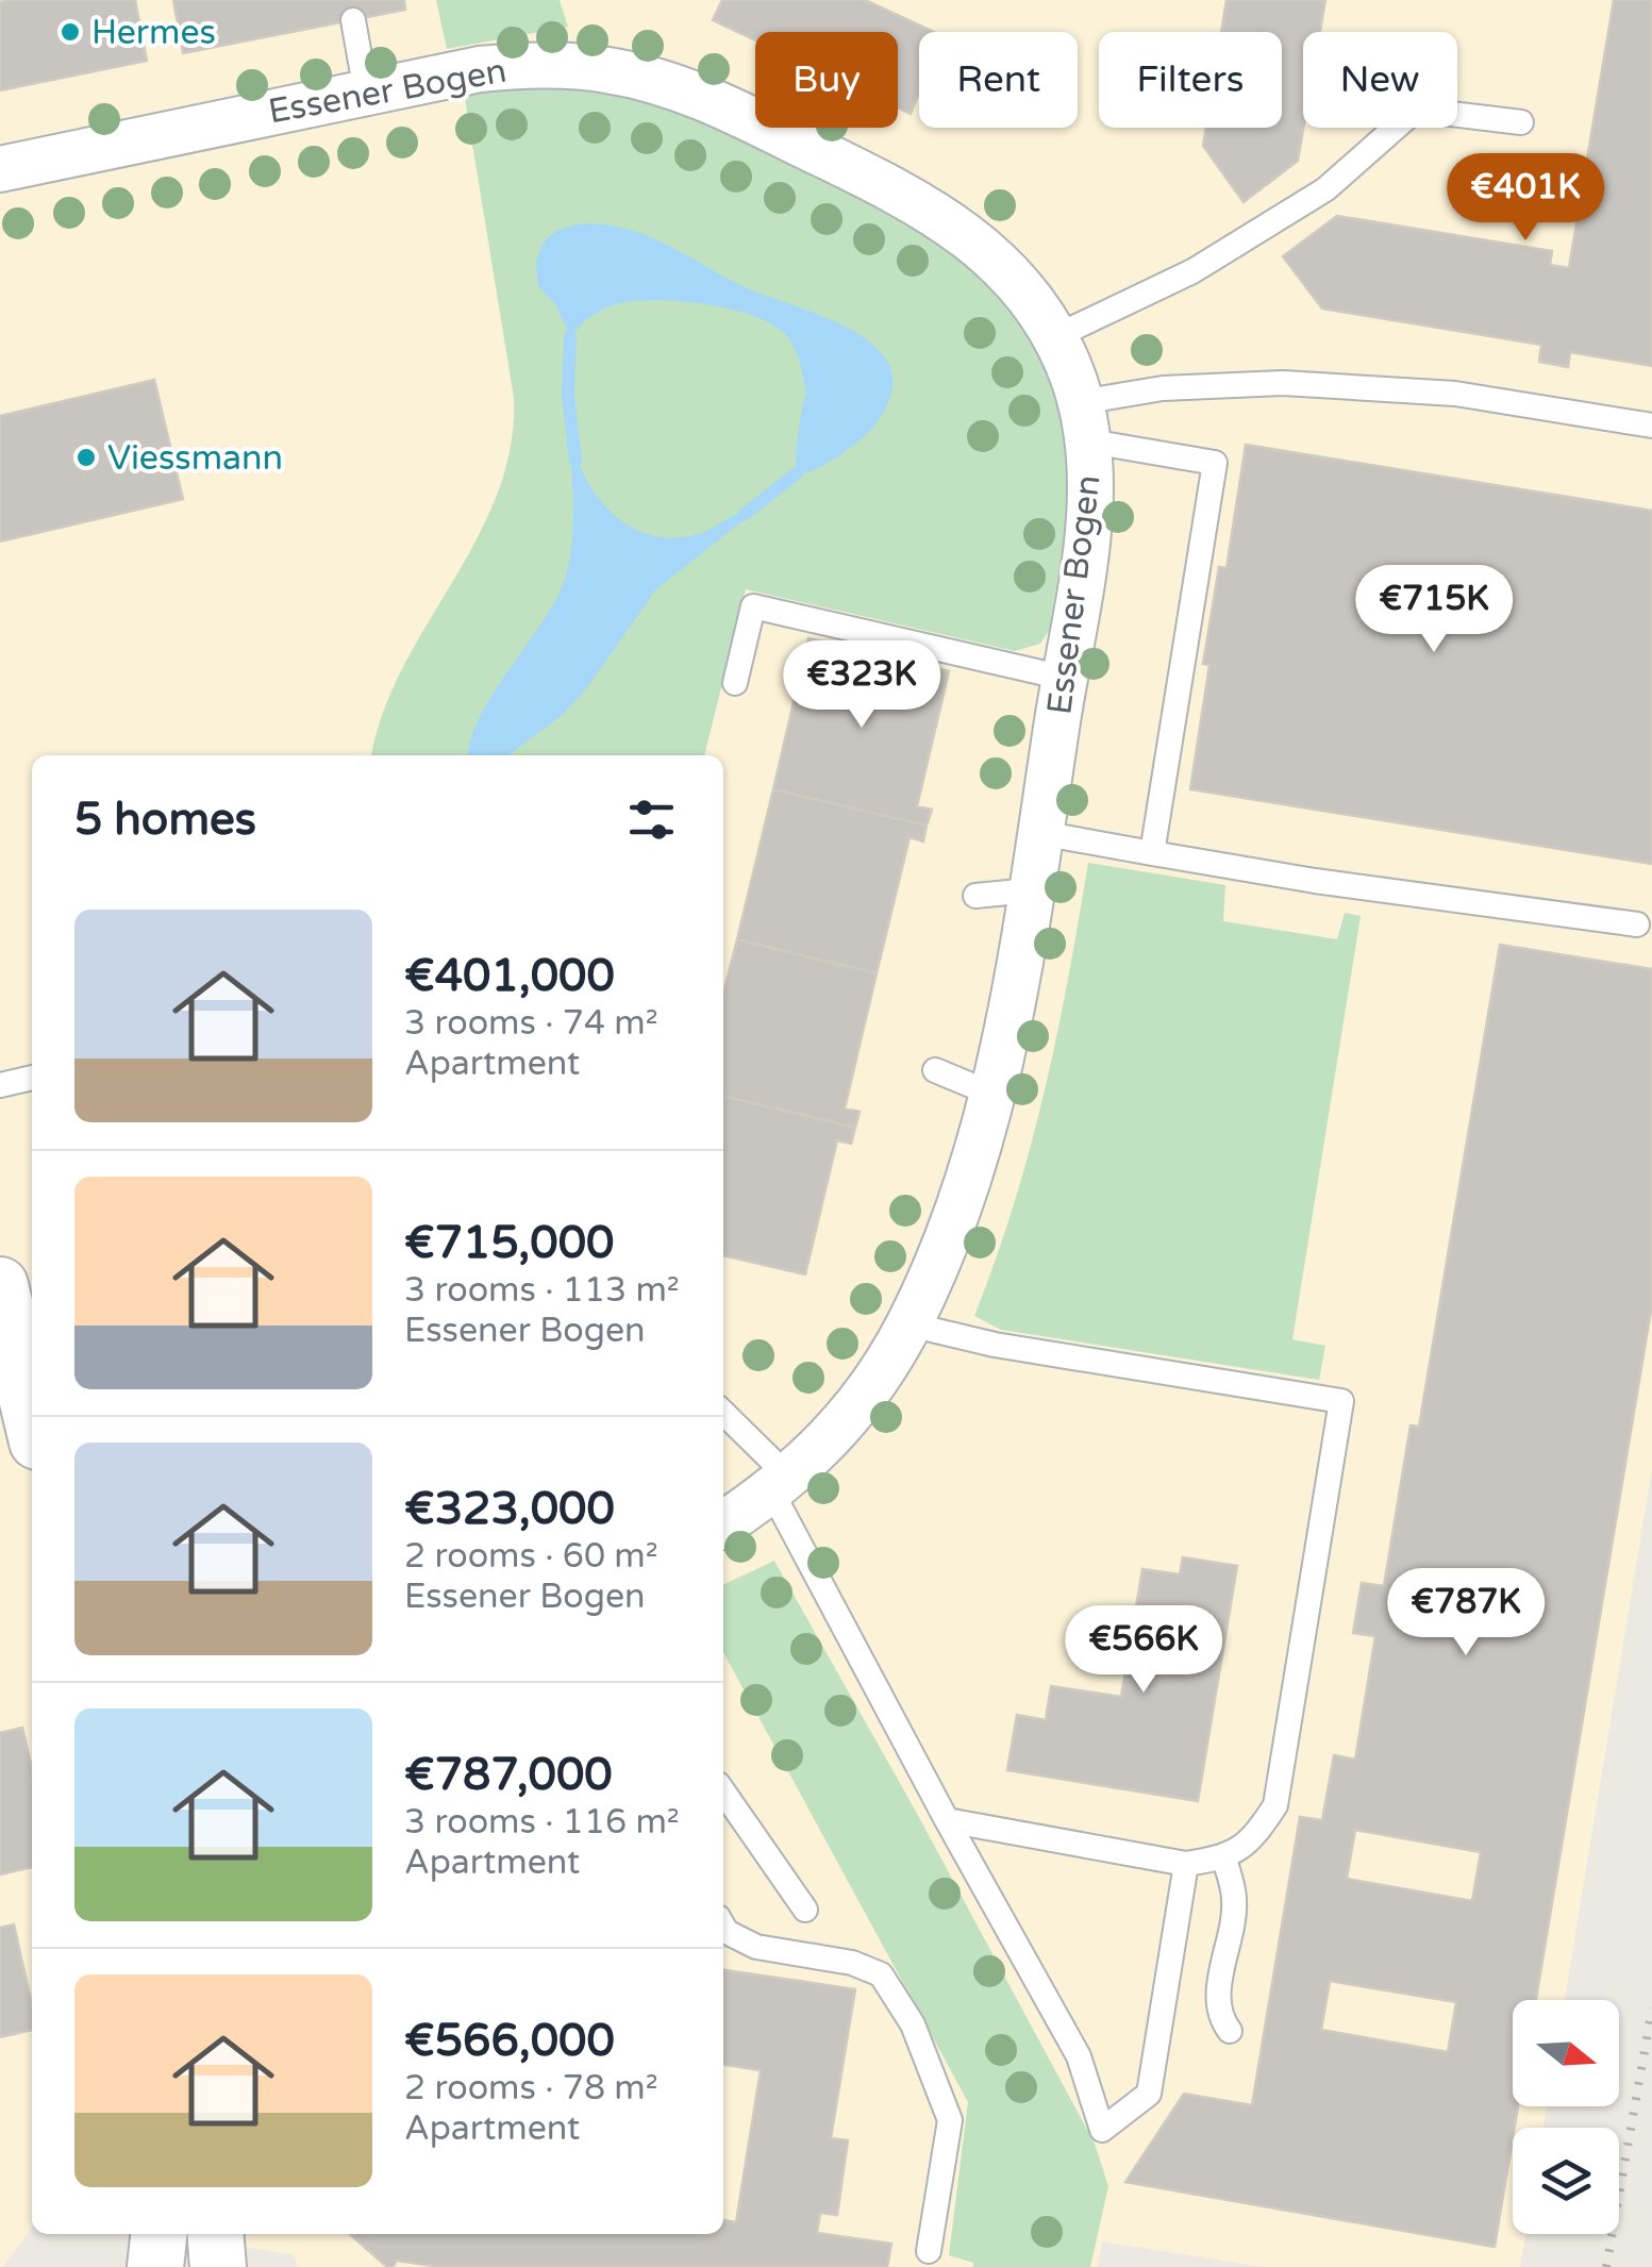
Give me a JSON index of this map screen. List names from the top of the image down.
{
  "streets": {
    "street": ["Essener Bogen"]
  },
  "places": ["Hermes", "Viessmann"],
  "north": "right",
  "page": {
    "chip": [
      "Buy",
      "Rent",
      "Filters",
      "New"
    ],
    "price": [
      "€401K",
      "€715K",
      "€323K",
      "€787K",
      "€566K"
    ],
    "heading": "5 homes",
    "list": [
      {
        "name": "€401,000",
        "note": "3 rooms · 74 m² · Apartment"
      },
      {
        "name": "€715,000",
        "note": "3 rooms · 113 m² · Essener Bogen"
      },
      {
        "name": "€323,000",
        "note": "2 rooms · 60 m² · Essener Bogen"
      },
      {
        "name": "€787,000",
        "note": "3 rooms · 116 m² · Apartment"
      },
      {
        "name": "€566,000",
        "note": "2 rooms · 78 m² · Apartment"
      }
    ]
  }
}
